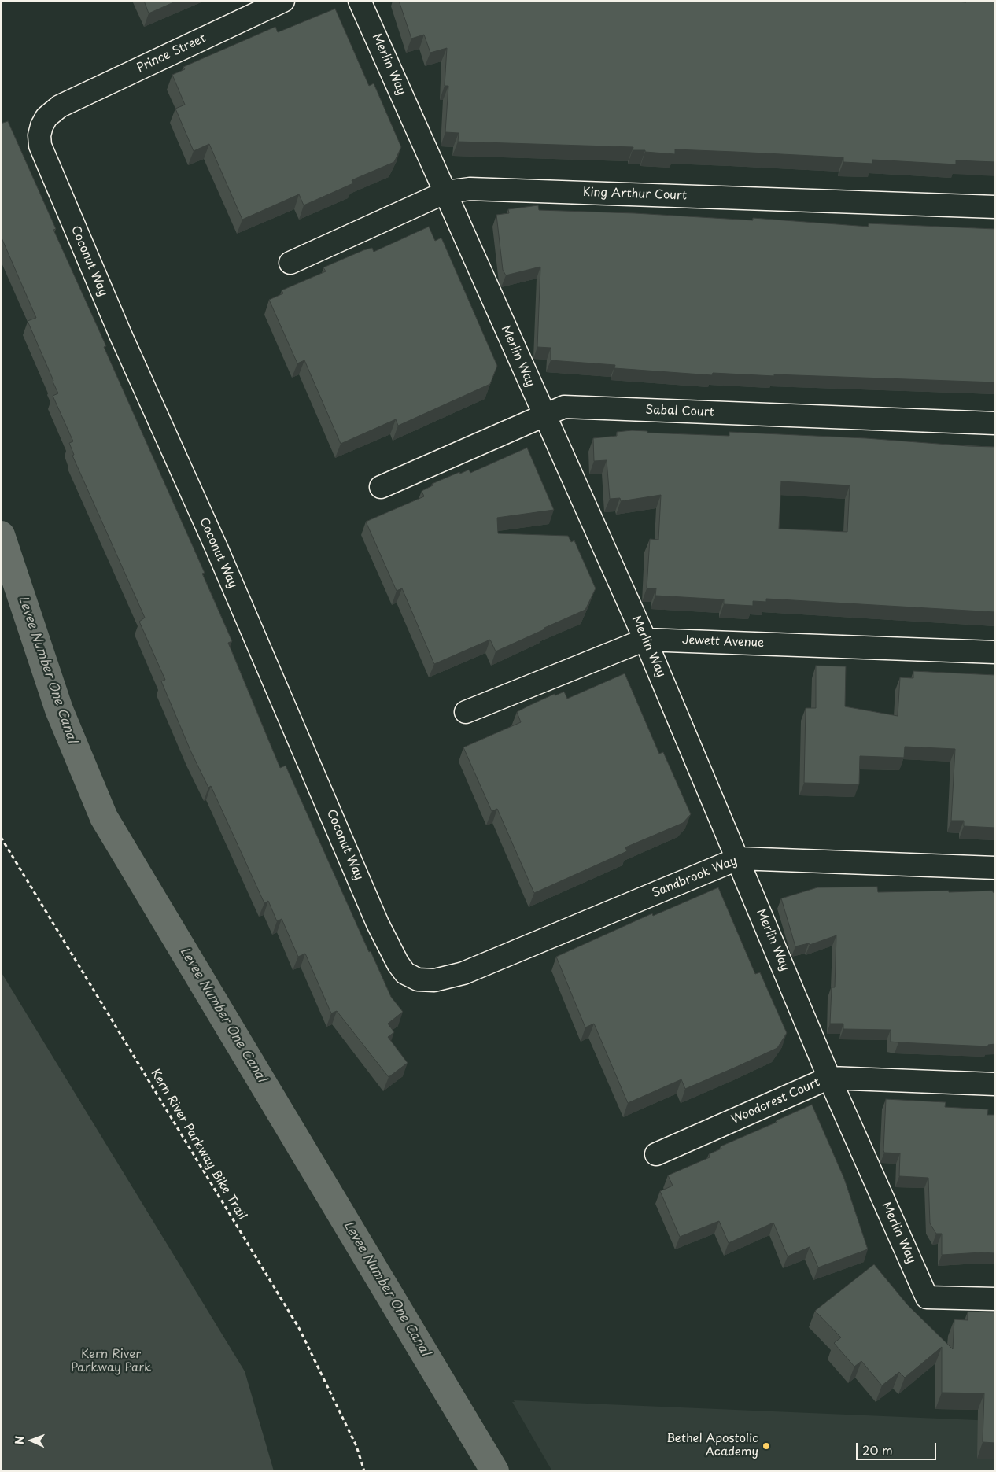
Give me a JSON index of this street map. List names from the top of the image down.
{
  "streets": {
    "street": [
      "Prince Street",
      "Merlin Way",
      "King Arthur Court",
      "Coconut Way",
      "Sabal Court",
      "Jewett Avenue",
      "Sandbrook Way",
      "Woodcrest Court"
    ],
    "path": ["Kern River Parkway Bike Trail"]
  },
  "crossings": [
    ["Prince Street", "Coconut Way"],
    ["Merlin Way", "King Arthur Court"],
    ["Merlin Way", "Sabal Court"],
    ["Merlin Way", "Jewett Avenue"],
    ["Merlin Way", "Sandbrook Way"],
    ["Merlin Way", "Woodcrest Court"],
    ["Coconut Way", "Sandbrook Way"]
  ],
  "water": ["Levee Number One Canal"],
  "parks": ["Kern River Parkway Park"],
  "places": ["Bethel Apostolic Academy"],
  "scale_bar": "20 m",
  "north": "left"
}
